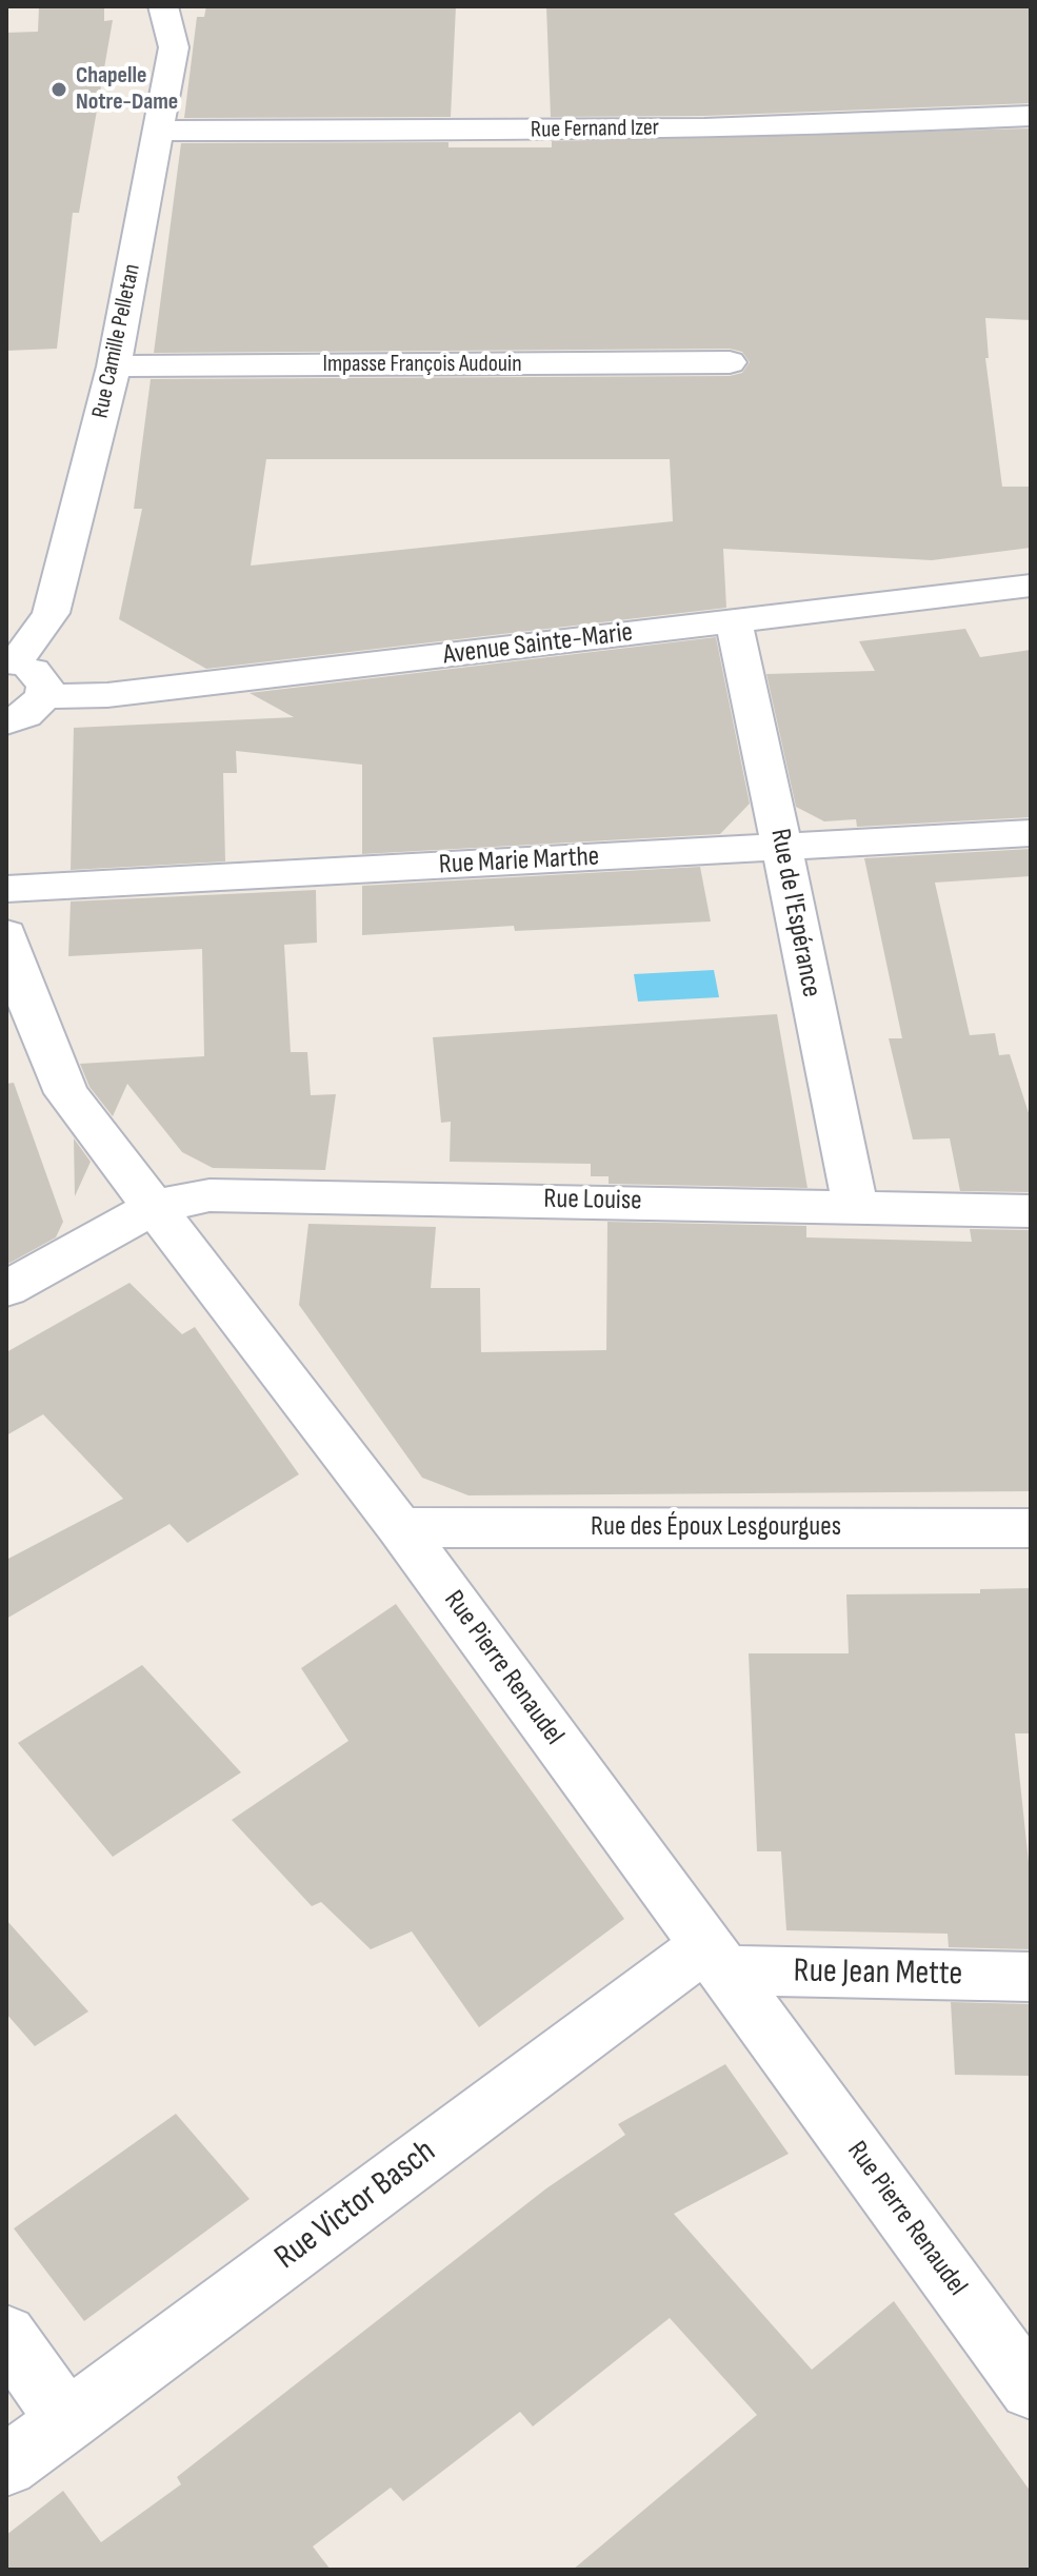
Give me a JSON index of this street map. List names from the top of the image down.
{
  "streets": {
    "street": [
      "Rue Fernand Izer",
      "Rue Camille Pelletan",
      "Impasse François Audouin",
      "Avenue Sainte-Marie",
      "Rue Marie Marthe",
      "Rue de l'Espérance",
      "Rue Louise",
      "Rue des Époux Lesgourgues",
      "Rue Pierre Renaudel",
      "Rue Jean Mette",
      "Rue Victor Basch"
    ]
  },
  "crossings": [
    ["Rue Fernand Izer", "Rue Camille Pelletan"],
    ["Rue Camille Pelletan", "Impasse François Audouin"],
    ["Rue Camille Pelletan", "Avenue Sainte-Marie"],
    ["Avenue Sainte-Marie", "Rue de l'Espérance"],
    ["Rue Marie Marthe", "Rue de l'Espérance"],
    ["Rue de l'Espérance", "Rue Louise"],
    ["Rue Louise", "Rue Pierre Renaudel"],
    ["Rue des Époux Lesgourgues", "Rue Pierre Renaudel"],
    ["Rue Pierre Renaudel", "Rue Jean Mette"],
    ["Rue Pierre Renaudel", "Rue Victor Basch"],
    ["Rue Jean Mette", "Rue Victor Basch"]
  ],
  "places": ["Chapelle Notre-Dame"]
}
